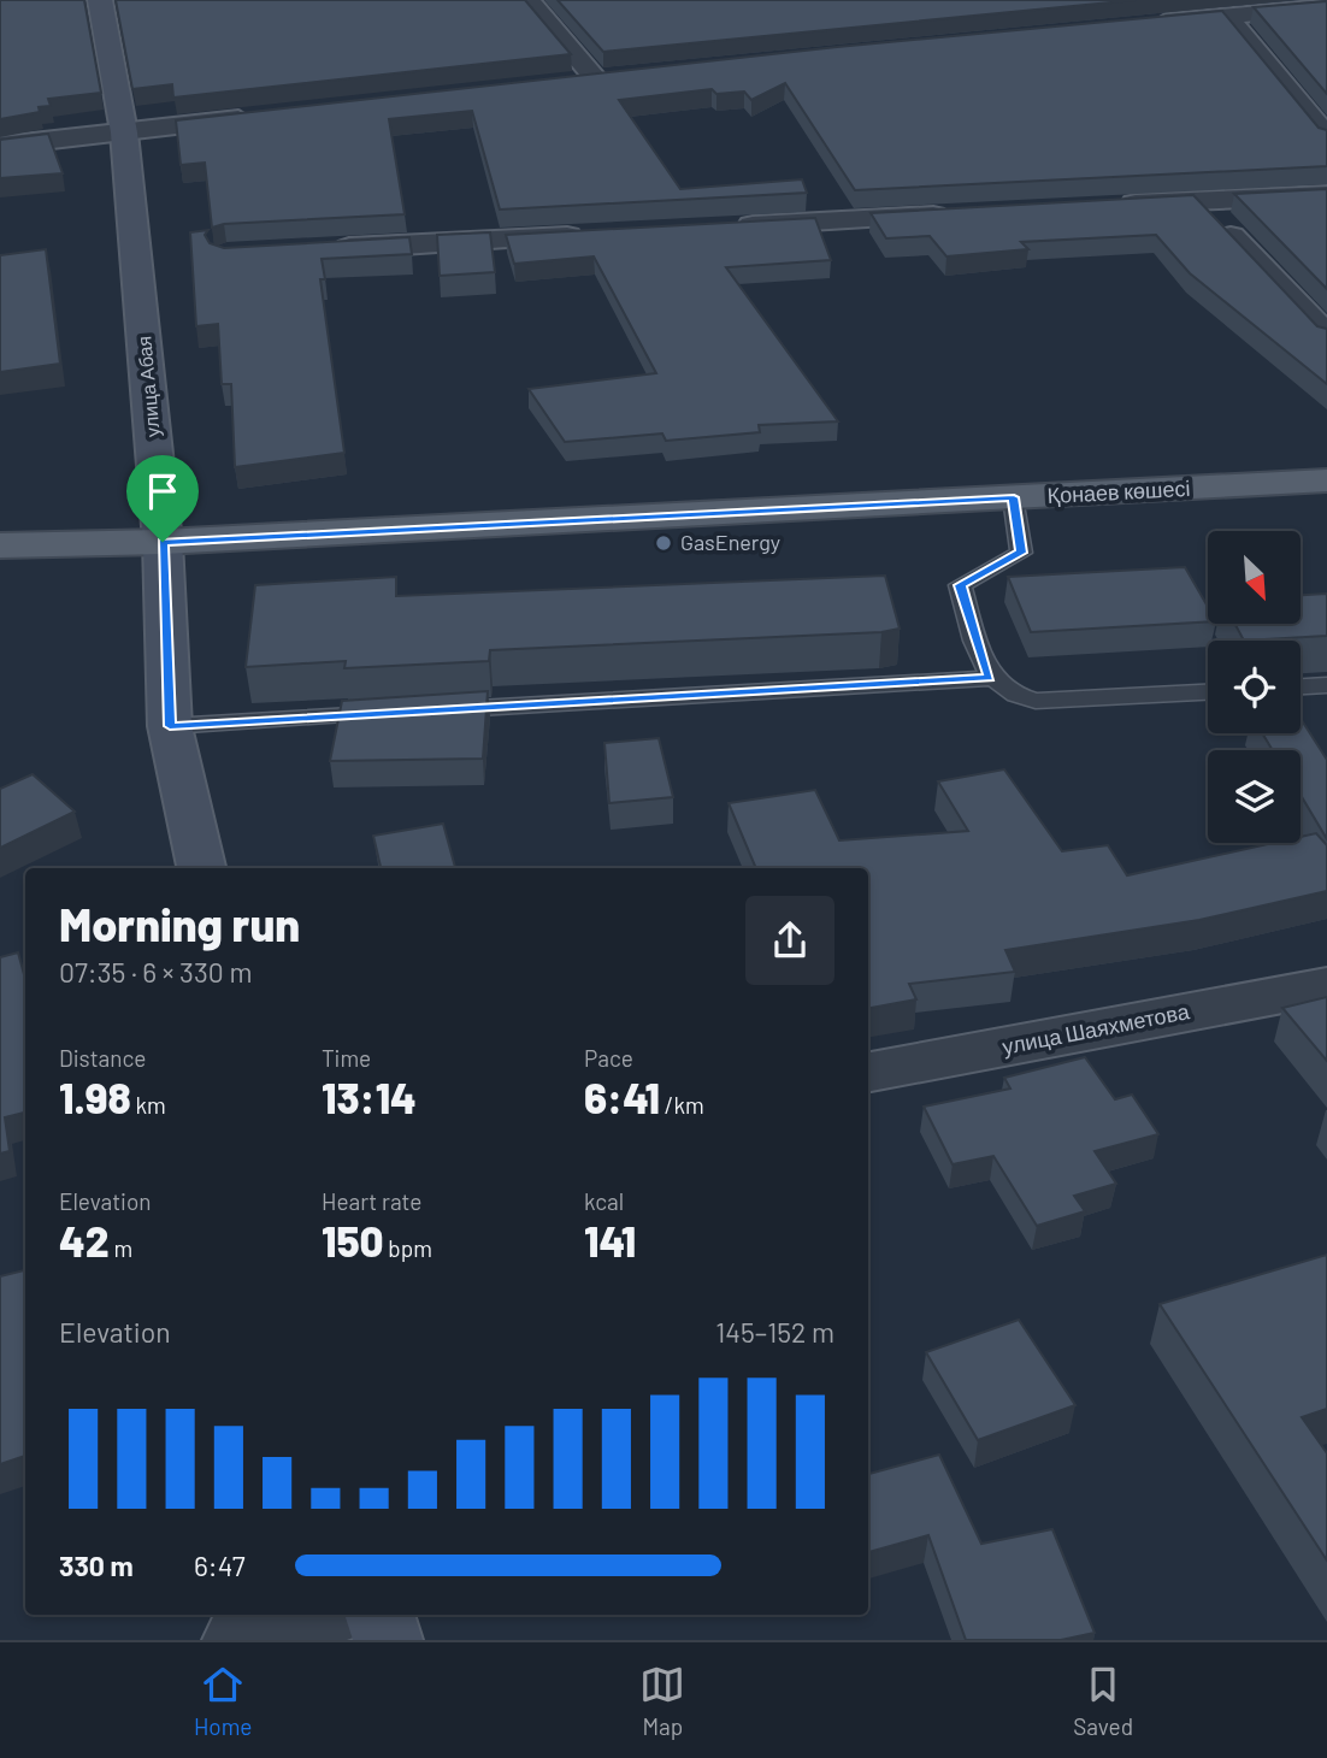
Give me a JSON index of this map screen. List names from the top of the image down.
{
  "streets": {
    "main road": ["Қонаев көшесі"],
    "street": ["улица Абая", "улица Шаяхметова"]
  },
  "crossings": [
    ["улица Абая", "Қонаев көшесі"]
  ],
  "places": ["GasEnergy"],
  "north": "bottom right",
  "page": {
    "heading": ["Morning run", "07:35 · 6 × 330 m"],
    "stats": [
      ["Distance", "1.98 km"],
      ["Time", "13:14"],
      ["Pace", "6:41 /km"],
      ["Elevation", "42 m"],
      ["Heart rate", "150 bpm"],
      ["kcal", "141"]
    ],
    "chart": ["Elevation", "145–152 m"],
    "list": [
      {
        "name": "330 m",
        "note": "6:47"
      }
    ],
    "tabs": ["Home", "Map", "Saved"]
  }
}
